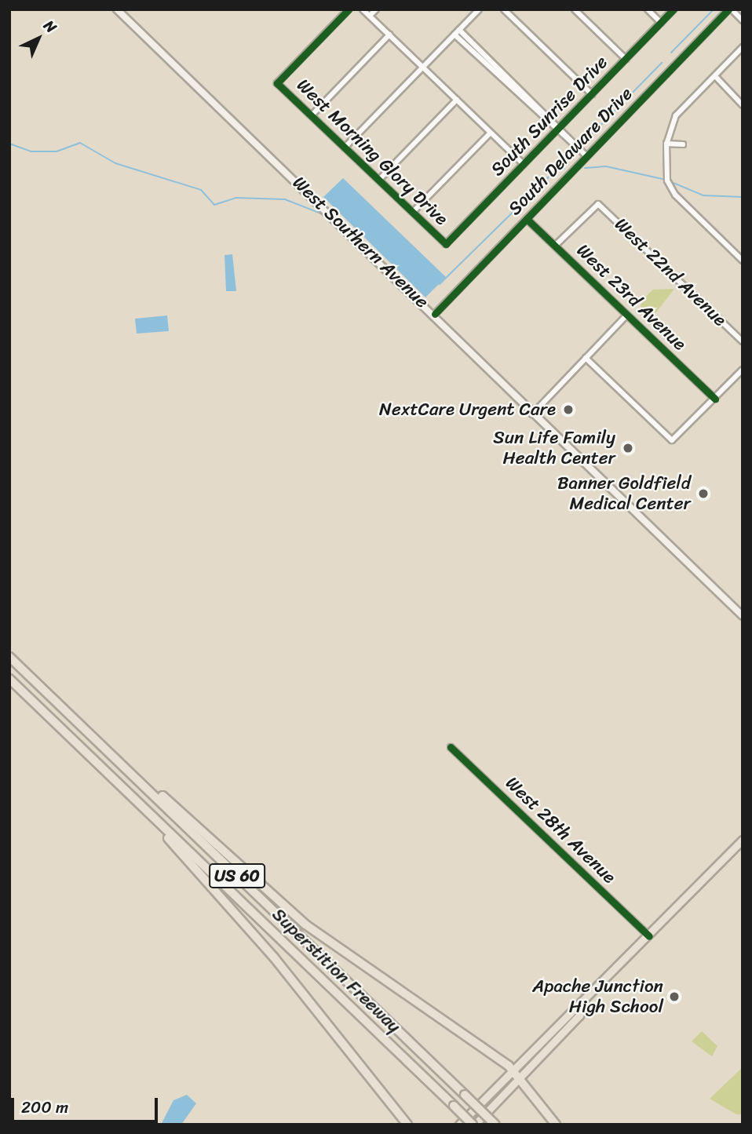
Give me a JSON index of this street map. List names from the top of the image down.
{
  "streets": {
    "highway": ["US 60", "Superstition Freeway"],
    "main road": ["West Southern Avenue"],
    "street": [
      "South Sunrise Drive",
      "South Delaware Drive",
      "West Morning Glory Drive",
      "West 22nd Avenue",
      "West 23rd Avenue",
      "West 28th Avenue"
    ]
  },
  "crossings": [
    ["South Sunrise Drive", "West Morning Glory Drive"],
    ["South Delaware Drive", "West Southern Avenue"],
    ["South Delaware Drive", "West 23rd Avenue"],
    ["West 22nd Avenue", "West 23rd Avenue"]
  ],
  "places": [
    "NextCare Urgent Care",
    "Sun Life Family Health Center",
    "Banner Goldfield Medical Center",
    "Apache Junction High School"
  ],
  "scale_bar": "200 m",
  "north": "top right"
}
